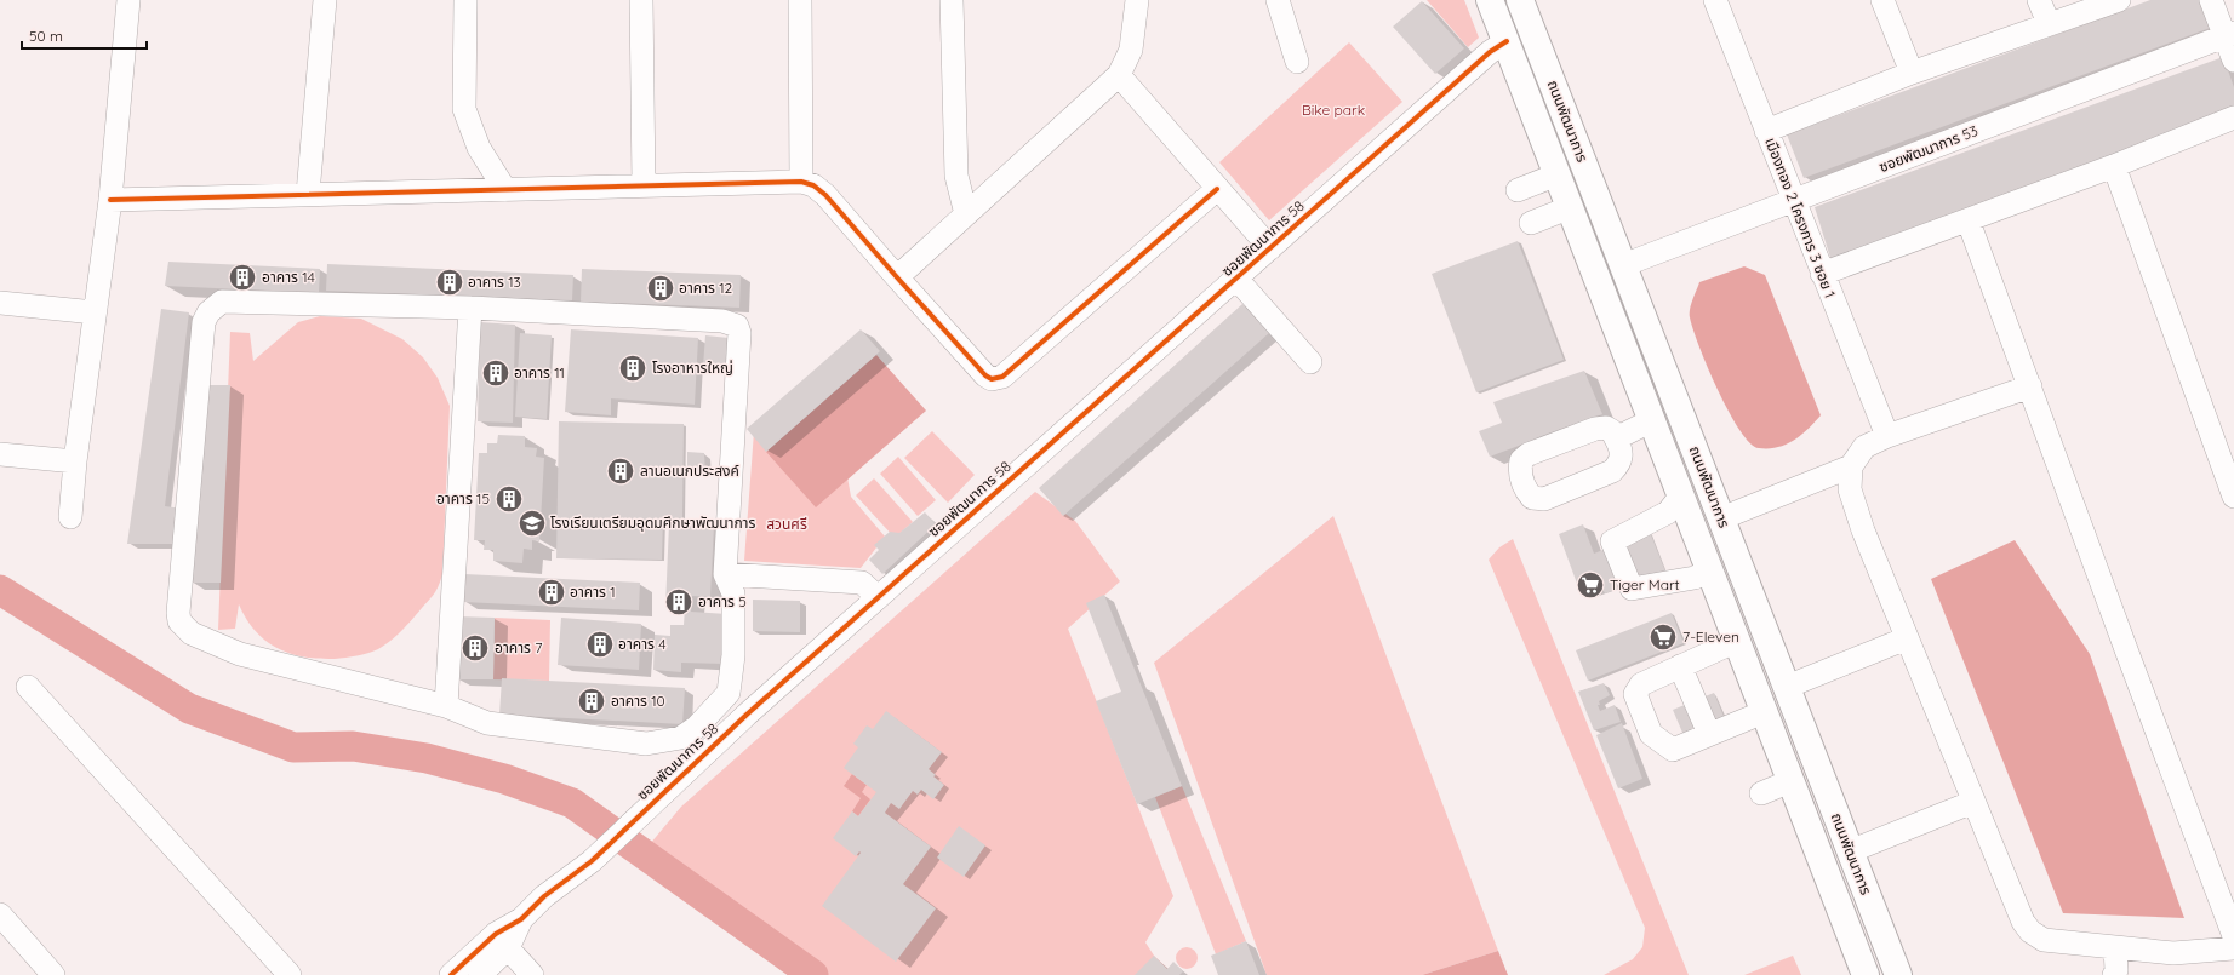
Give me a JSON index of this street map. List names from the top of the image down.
{
  "streets": {
    "main road": ["ถนนพัฒนาการ"],
    "street": ["ซอยพัฒนาการ 53", "เมืองทอง 2 โครงการ 3 ซอย 1", "ซอยพัฒนาการ 58"]
  },
  "crossings": [
    ["ถนนพัฒนาการ", "ซอยพัฒนาการ 53"],
    ["ถนนพัฒนาการ", "ซอยพัฒนาการ 58"],
    ["ซอยพัฒนาการ 53", "เมืองทอง 2 โครงการ 3 ซอย 1"]
  ],
  "parks": ["Bike park", "สวนศรี"],
  "places": {
    "building": [
      "อาคาร 14",
      "อาคาร 13",
      "อาคาร 12",
      "โรงอาหารใหญ่",
      "อาคาร 11",
      "ลานอเนกประสงค์",
      "อาคาร 15",
      "อาคาร 1",
      "อาคาร 5",
      "อาคาร 4",
      "อาคาร 7",
      "อาคาร 10"
    ],
    "school or university": ["โรงเรียนเตรียมอุดมศึกษาพัฒนาการ"],
    "supermarket": ["Tiger Mart", "7-Eleven"]
  },
  "scale_bar": "50 m"
}
